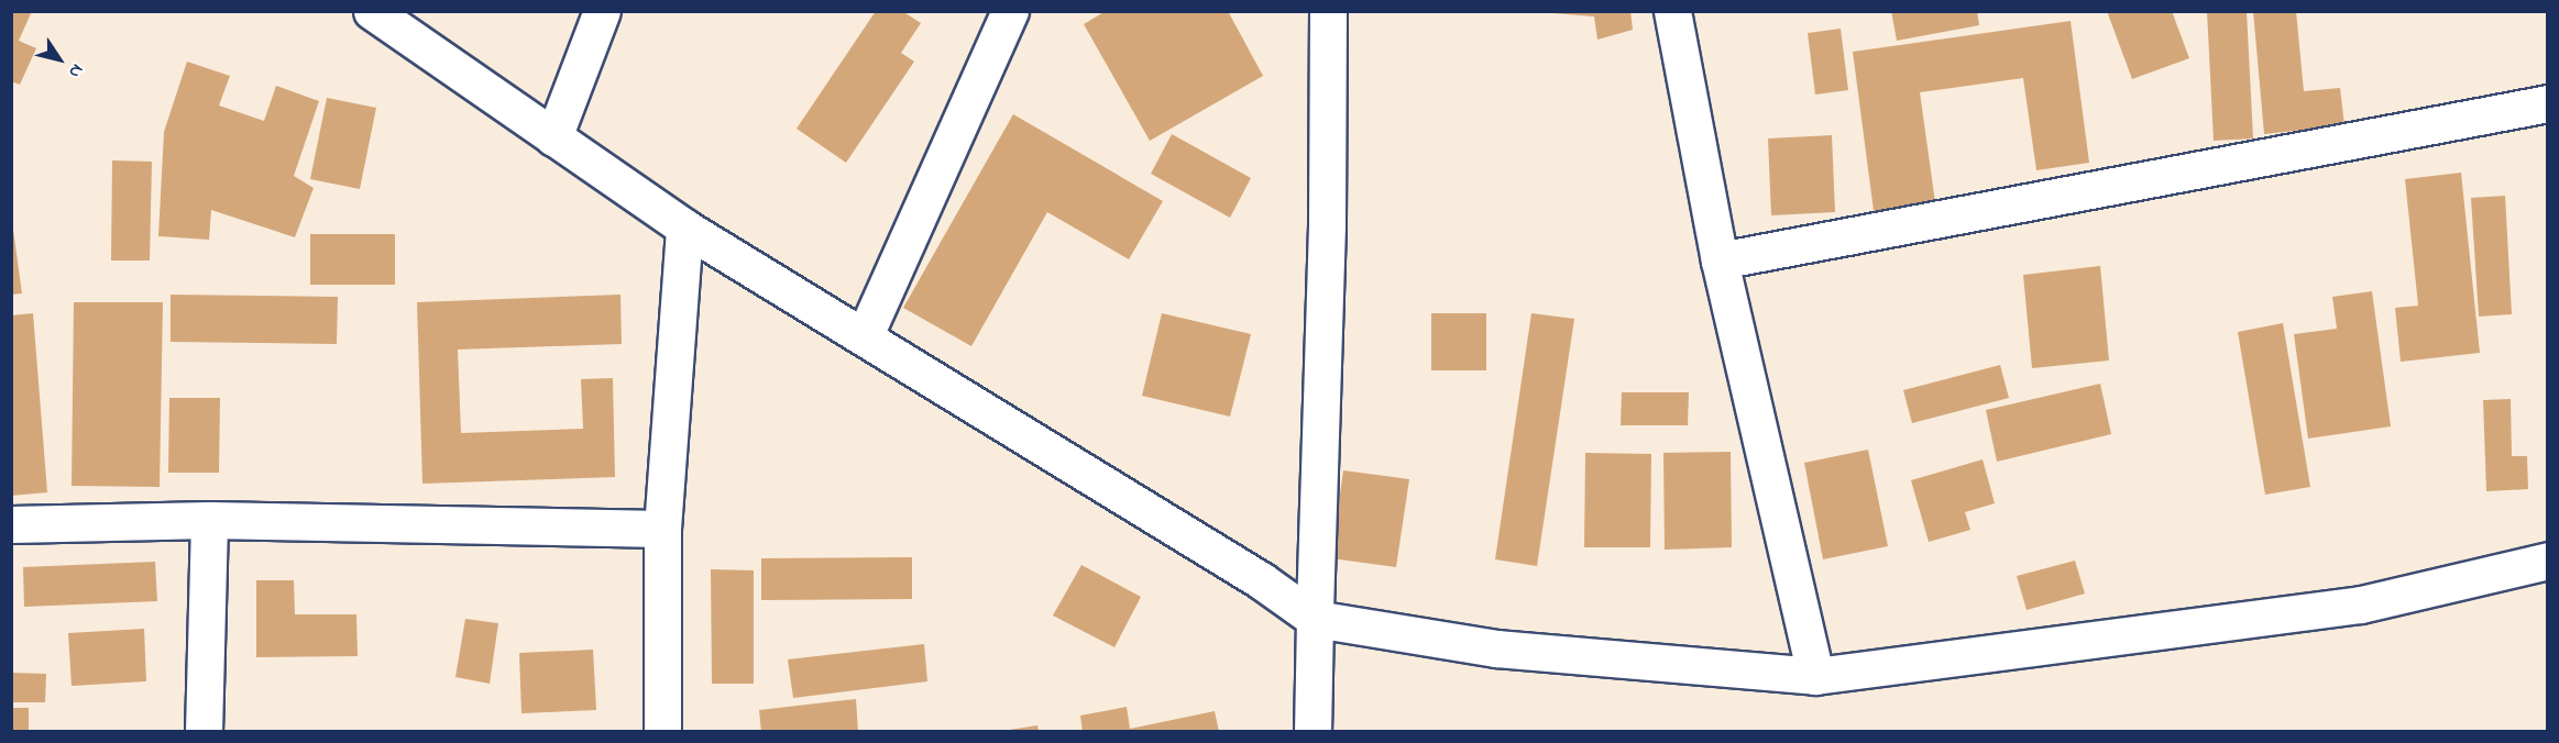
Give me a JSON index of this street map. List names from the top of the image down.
{
  "north": "bottom right"
}
